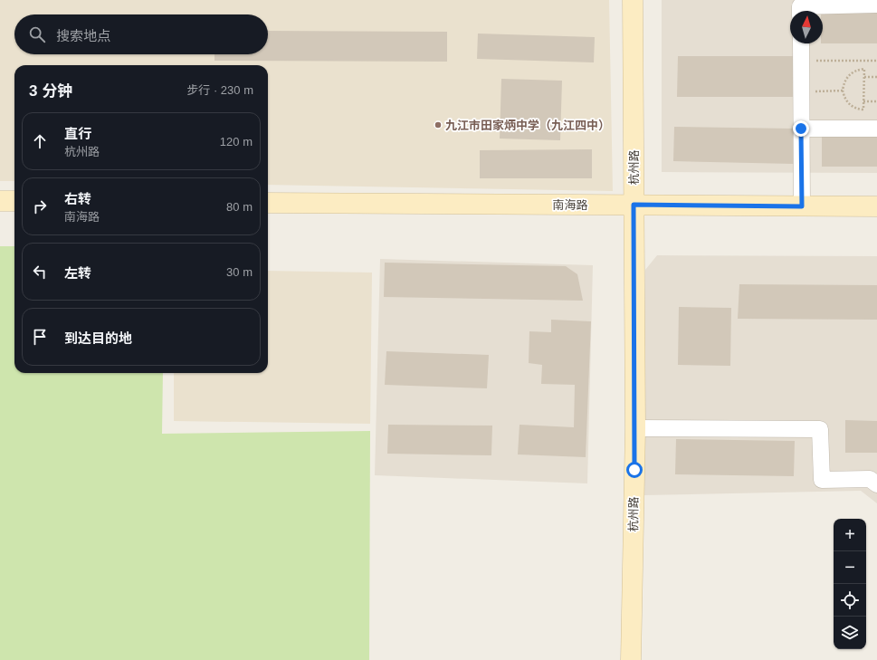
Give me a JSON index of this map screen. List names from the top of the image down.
{
  "streets": {
    "main road": ["杭州路", "南海路"]
  },
  "crossings": [
    ["杭州路", "南海路"]
  ],
  "places": ["九江市田家炳中学（九江四中）"],
  "north": "top",
  "page": {
    "search": "搜索地点",
    "heading": ["3 分钟", "步行 · 230 m"],
    "list": [
      ["直行", "杭州路", "120 m"],
      ["右转", "南海路", "80 m"],
      ["左转", "30 m"],
      "到达目的地"
    ],
    "map_buttons": ["+", "−"]
  }
}
